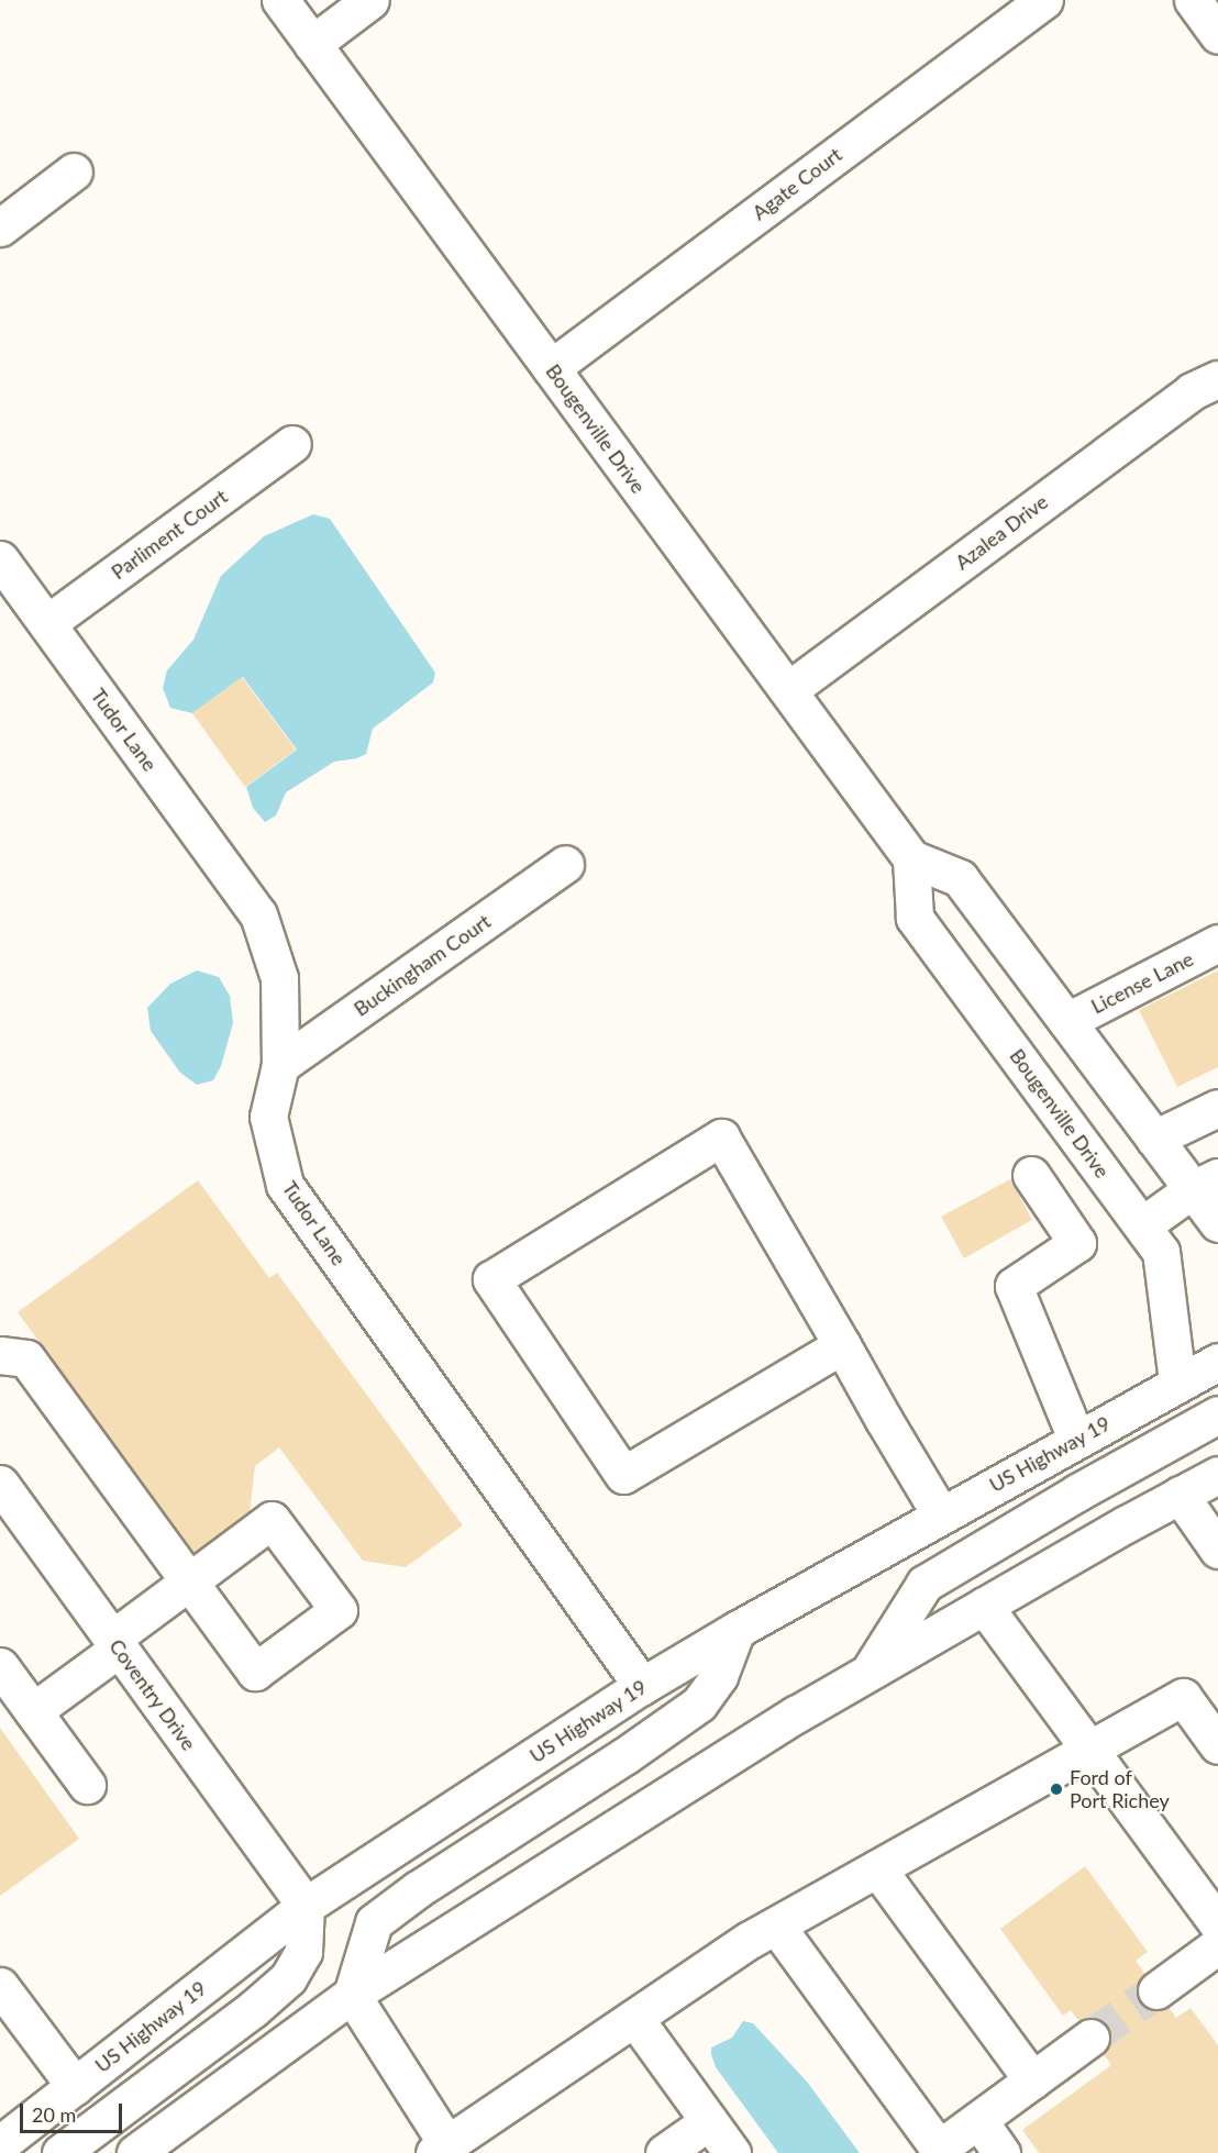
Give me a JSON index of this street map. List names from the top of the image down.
{
  "streets": {
    "main road": [
      "Agate Court",
      "Bougenville Drive",
      "Azalea Drive",
      "Parliment Court",
      "Tudor Lane",
      "Buckingham Court",
      "License Lane",
      "US Highway 19",
      "Coventry Drive"
    ]
  },
  "crossings": [
    ["Agate Court", "Bougenville Drive"],
    ["Bougenville Drive", "Azalea Drive"],
    ["Bougenville Drive", "US Highway 19"],
    ["Parliment Court", "Tudor Lane"],
    ["Tudor Lane", "Buckingham Court"],
    ["Tudor Lane", "US Highway 19"],
    ["US Highway 19", "Coventry Drive"]
  ],
  "places": ["Ford of Port Richey"],
  "scale_bar": "20 m"
}
